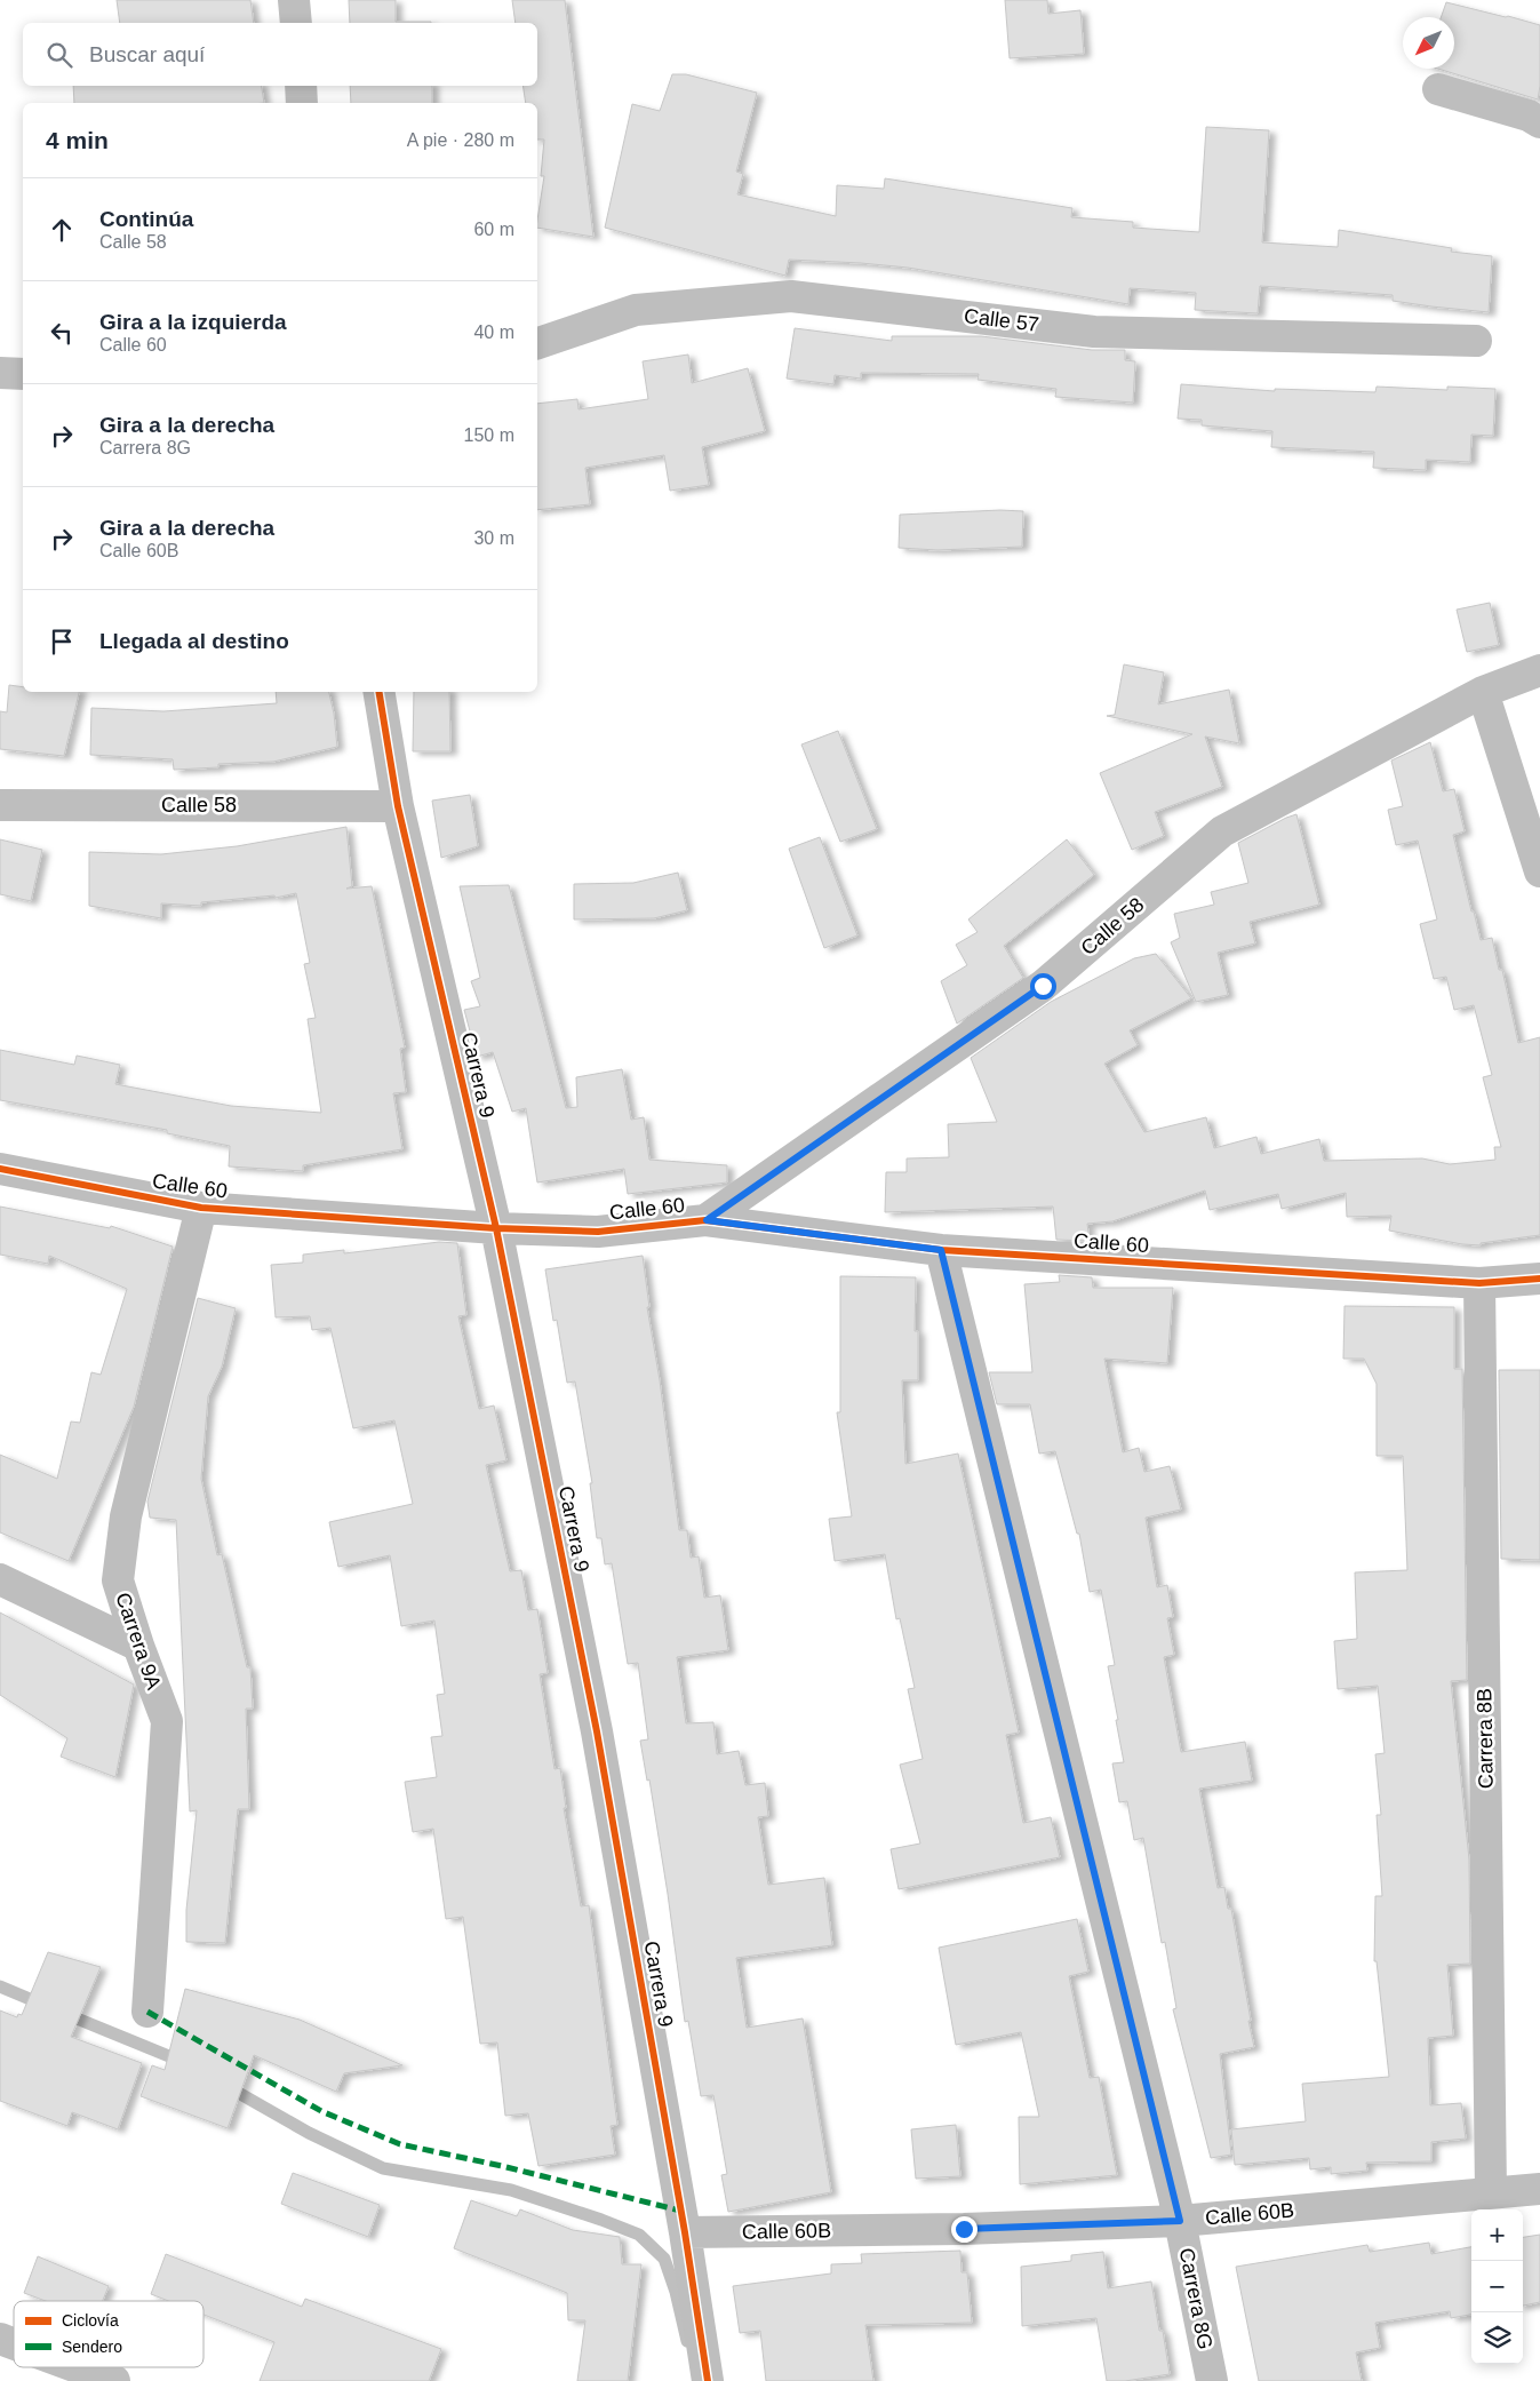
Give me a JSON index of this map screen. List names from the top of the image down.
{
  "streets": {
    "street": [
      "Calle 57",
      "Calle 58",
      "Carrera 9",
      "Calle 60",
      "Carrera 9A",
      "Carrera 8B",
      "Calle 60B",
      "Carrera 8G"
    ]
  },
  "crossings": [
    ["Calle 58", "Carrera 9"],
    ["Calle 58", "Calle 60"],
    ["Carrera 9", "Calle 60"],
    ["Carrera 9", "Calle 60B"],
    ["Calle 60", "Carrera 9A"],
    ["Calle 60", "Carrera 8B"],
    ["Calle 60", "Carrera 8G"],
    ["Carrera 8B", "Calle 60B"],
    ["Calle 60B", "Carrera 8G"]
  ],
  "legend": ["Ciclovía", "Sendero"],
  "north": "bottom left",
  "page": {
    "search": "Buscar aquí",
    "heading": ["4 min", "A pie · 280 m"],
    "list": [
      ["Continúa", "Calle 58", "60 m"],
      ["Gira a la izquierda", "Calle 60", "40 m"],
      ["Gira a la derecha", "Carrera 8G", "150 m"],
      ["Gira a la derecha", "Calle 60B", "30 m"],
      "Llegada al destino"
    ],
    "map_buttons": ["+", "−"]
  }
}
